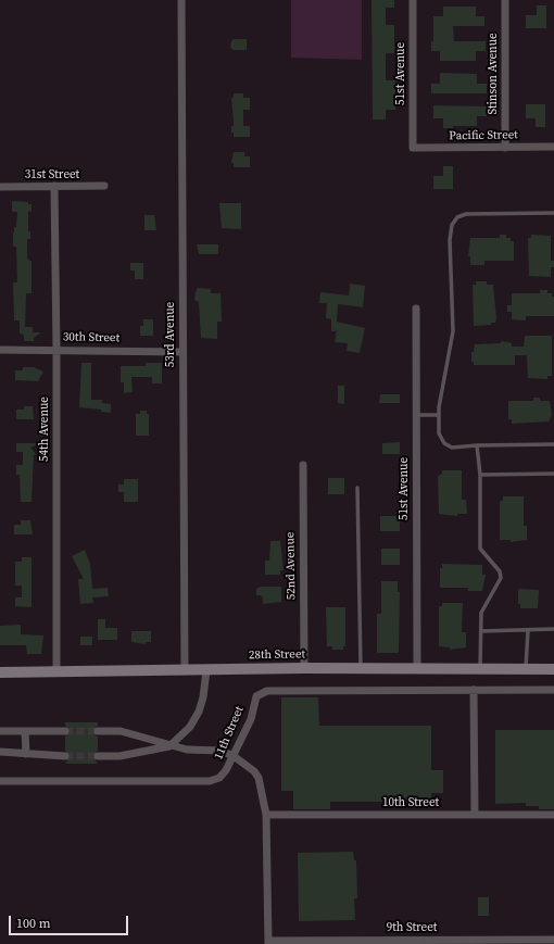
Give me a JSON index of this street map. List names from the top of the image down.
{
  "streets": {
    "main road": ["28th Street"],
    "street": [
      "51st Avenue",
      "Stinson Avenue",
      "Pacific Street",
      "31st Street",
      "53rd Avenue",
      "30th Street",
      "54th Avenue",
      "52nd Avenue",
      "11th Street",
      "10th Street",
      "9th Street"
    ]
  },
  "crossings": [
    ["51st Avenue", "Pacific Street"],
    ["51st Avenue", "28th Street"],
    ["Stinson Avenue", "Pacific Street"],
    ["31st Street", "54th Avenue"],
    ["53rd Avenue", "30th Street"],
    ["53rd Avenue", "28th Street"],
    ["30th Street", "54th Avenue"],
    ["54th Avenue", "28th Street"],
    ["52nd Avenue", "28th Street"]
  ],
  "scale_bar": "100 m"
}
